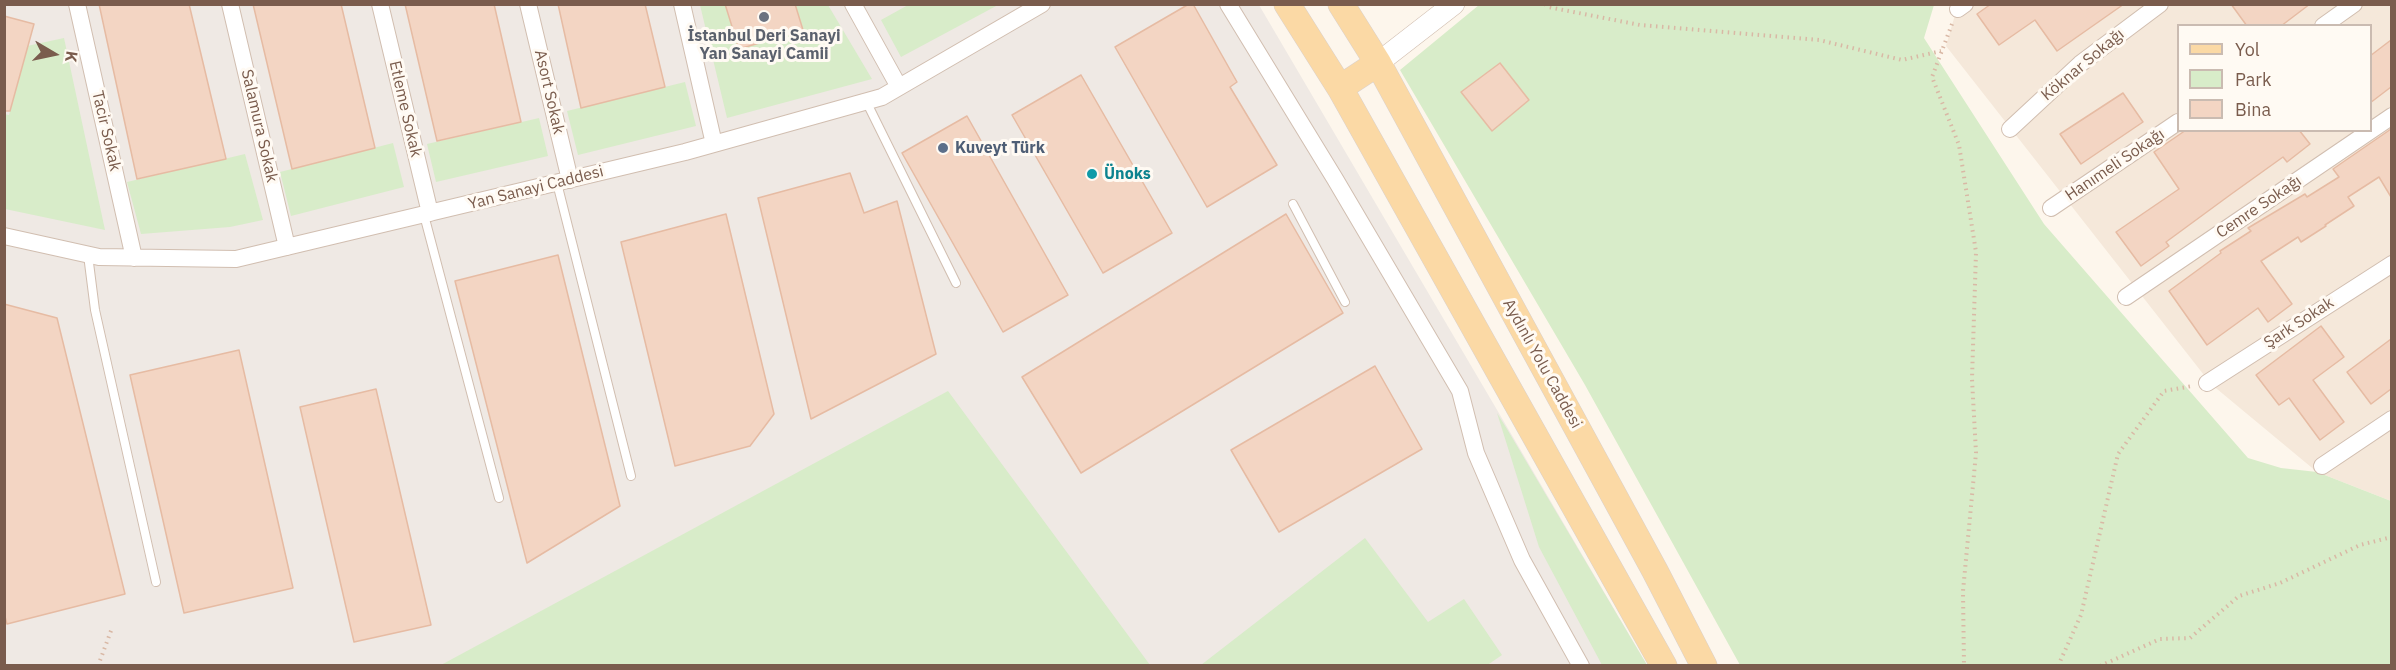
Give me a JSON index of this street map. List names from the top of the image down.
{
  "streets": {
    "main road": ["Aydınlı Yolu Caddesi"],
    "street": [
      "Köknar Sokağı",
      "Asort Sokak",
      "Etleme Sokak",
      "Salamura Sokak",
      "Tacir Sokak",
      "Hanımeli Sokağı",
      "Yan Sanayi Caddesi",
      "Cemre Sokağı",
      "Şark Sokak"
    ]
  },
  "crossings": [
    ["Asort Sokak", "Yan Sanayi Caddesi"],
    ["Etleme Sokak", "Yan Sanayi Caddesi"],
    ["Salamura Sokak", "Yan Sanayi Caddesi"],
    ["Tacir Sokak", "Yan Sanayi Caddesi"]
  ],
  "places": ["İstanbul Deri Sanayi Yan Sanayi Camii", "Kuveyt Türk", "Ünoks"],
  "legend": ["Yol", "Park", "Bina"],
  "north": "right"
}
